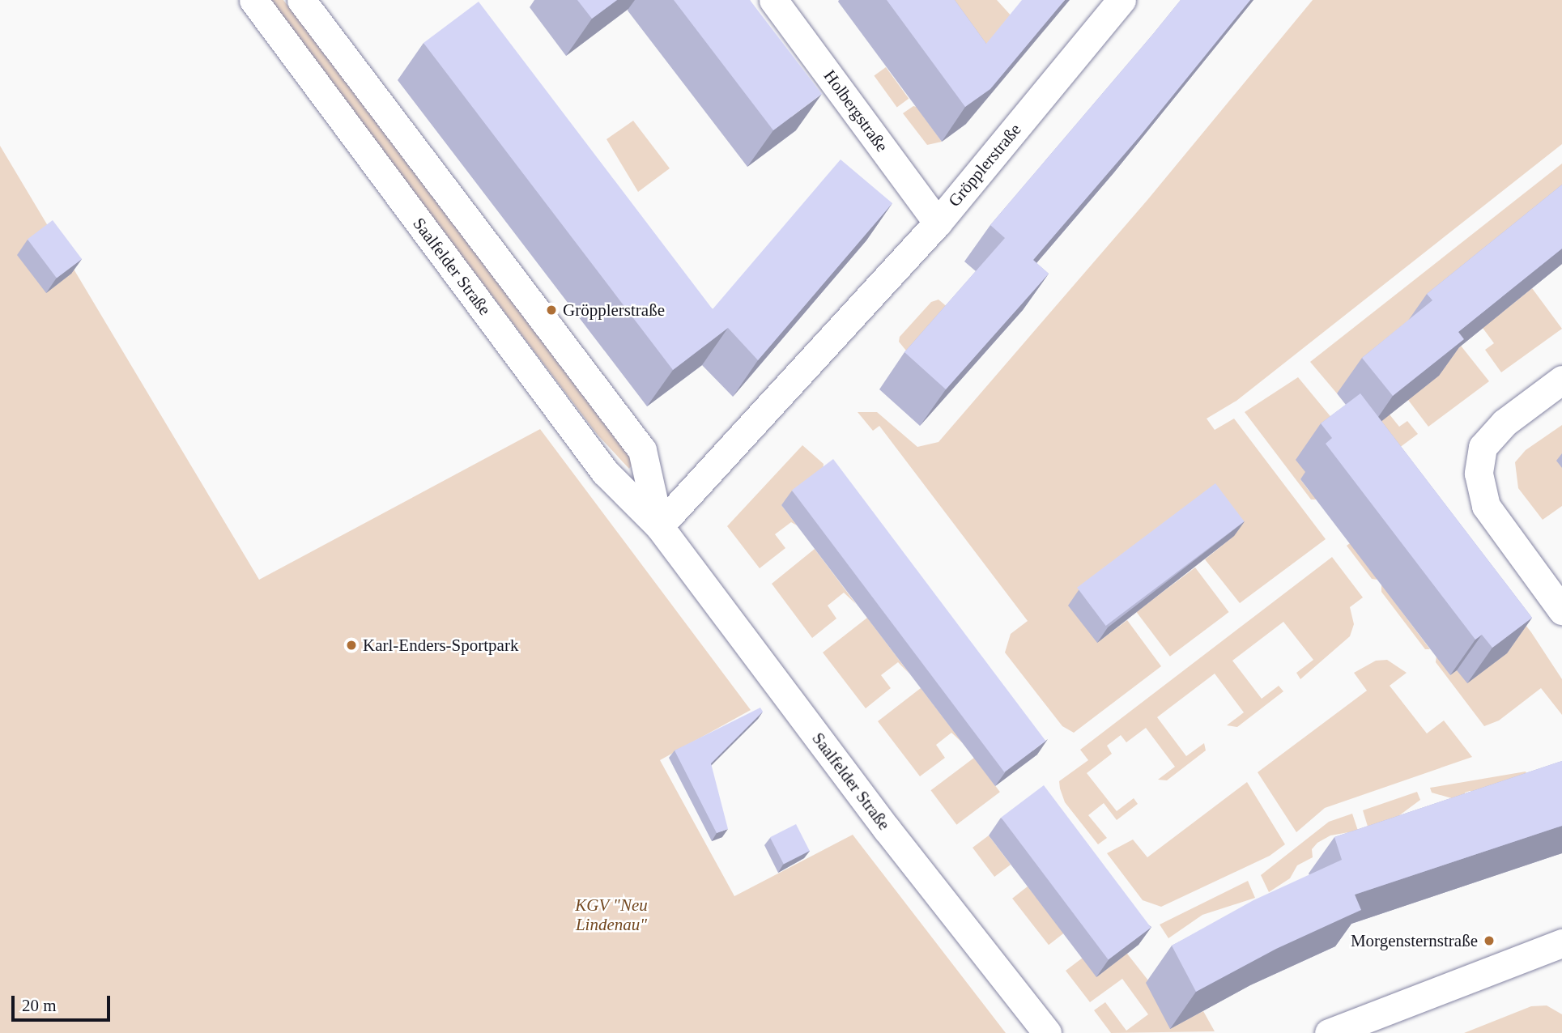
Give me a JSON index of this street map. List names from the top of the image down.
{
  "streets": {
    "street": ["Holbergstraße", "Gröpplerstraße", "Saalfelder Straße"]
  },
  "crossings": [
    ["Holbergstraße", "Gröpplerstraße"],
    ["Gröpplerstraße", "Saalfelder Straße"]
  ],
  "parks": ["KGV \"Neu Lindenau\""],
  "places": ["Gröpplerstraße", "Karl-Enders-Sportpark", "Morgensternstraße"],
  "scale_bar": "20 m"
}
